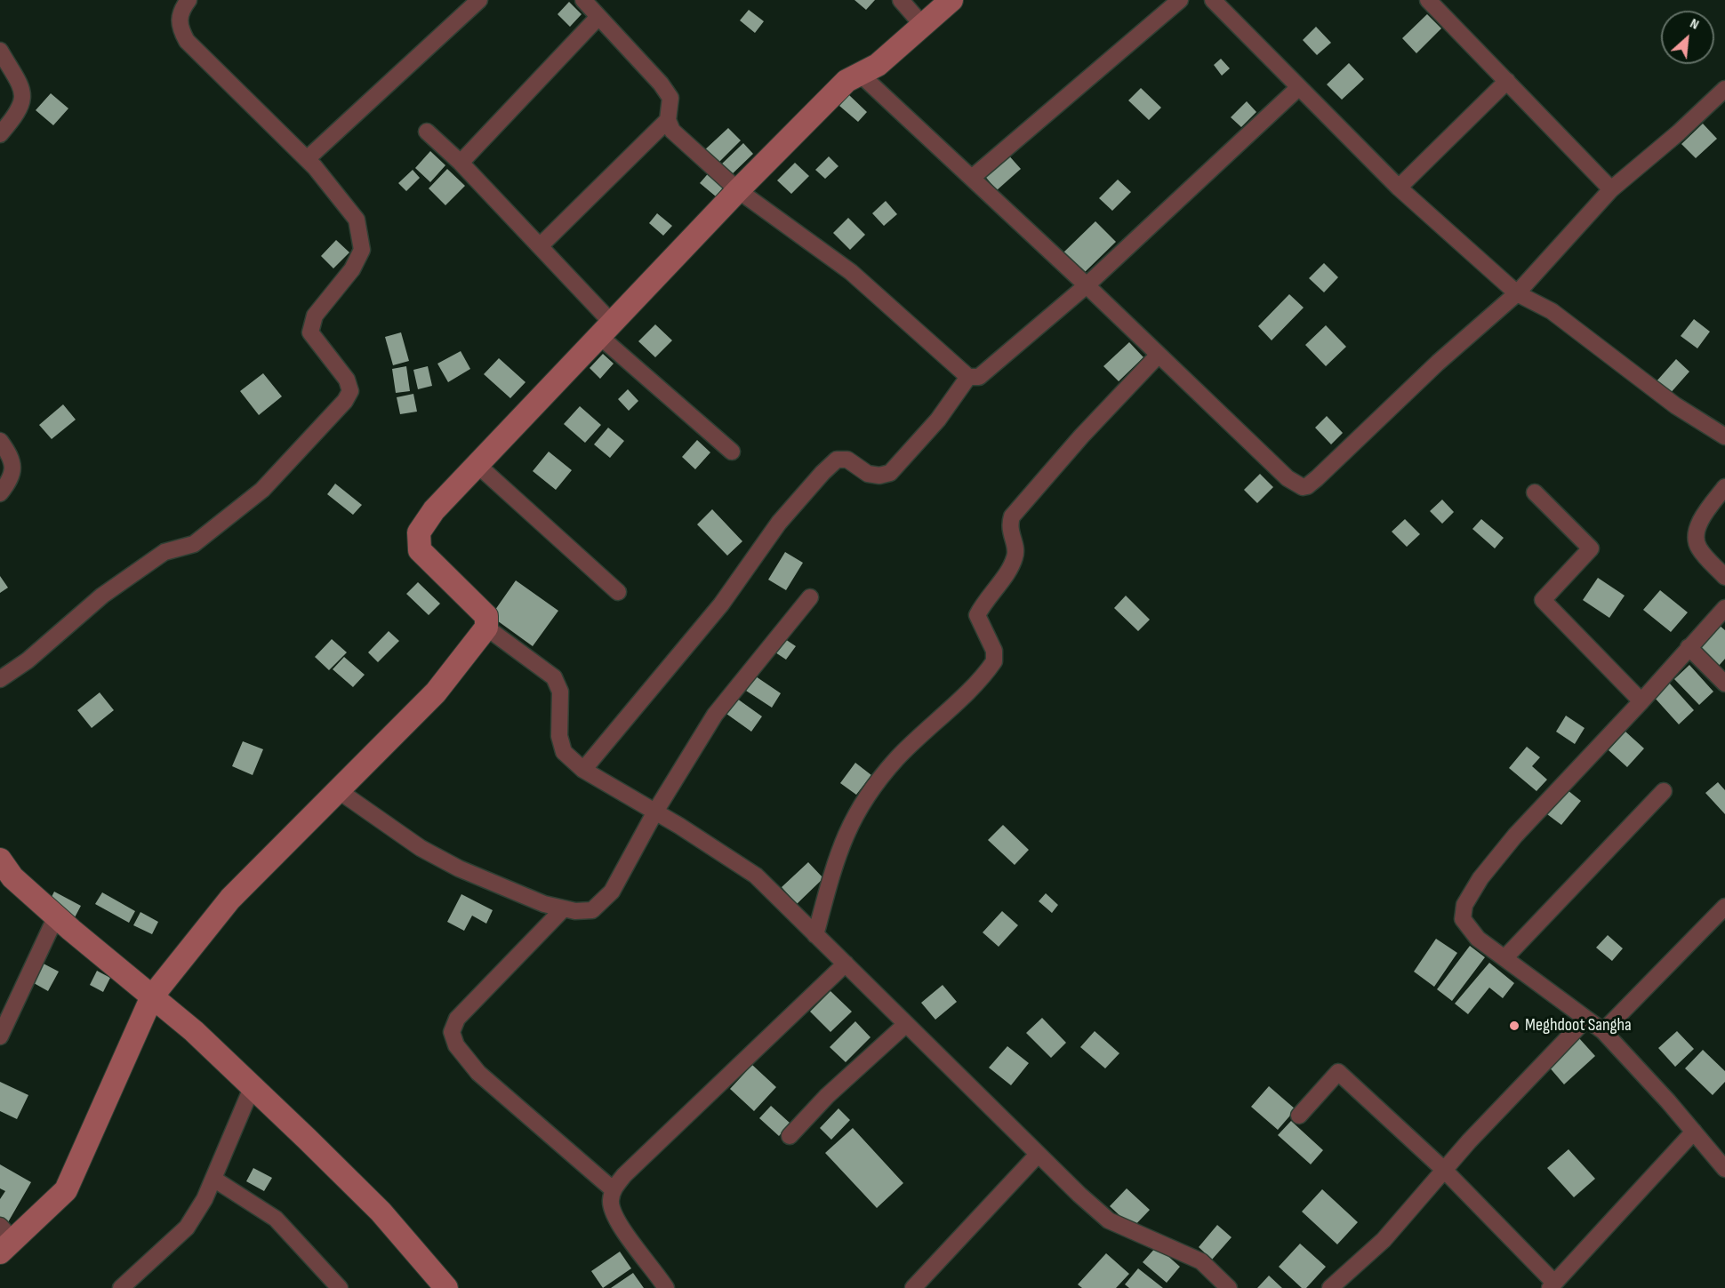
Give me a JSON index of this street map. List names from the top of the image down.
{
  "places": ["Meghdoot Sangha"],
  "north": "top right"
}
